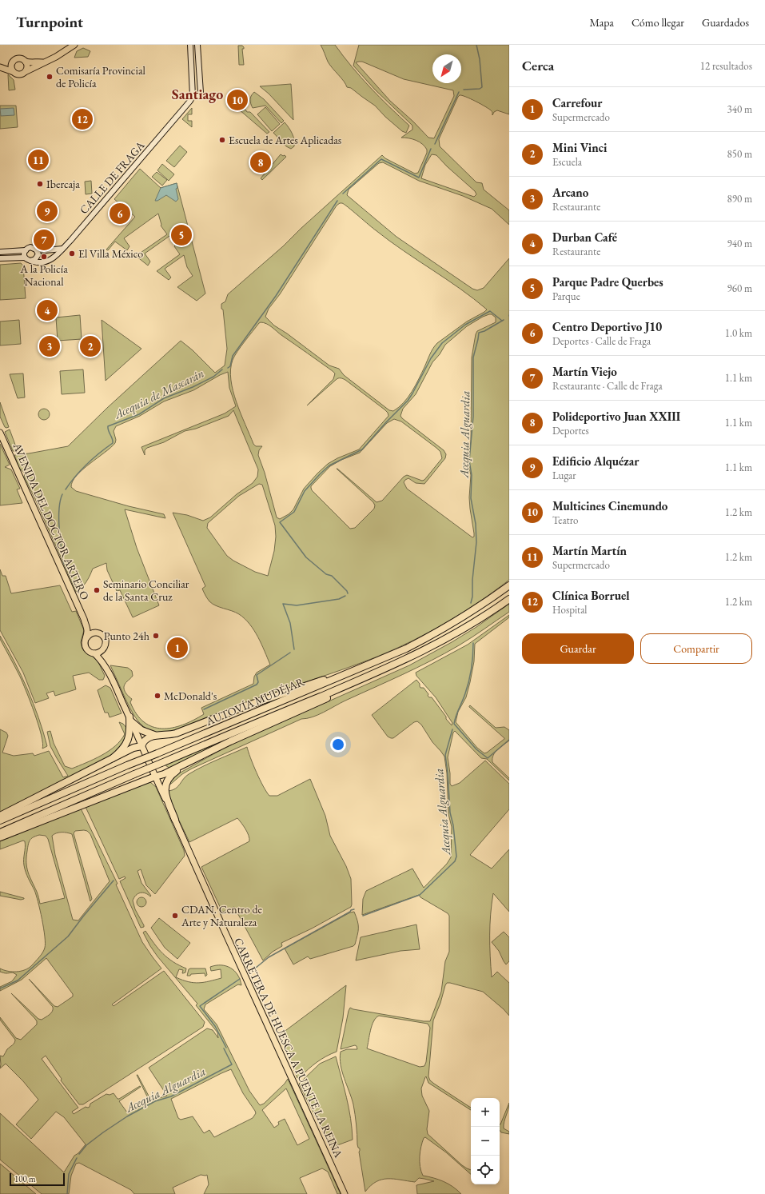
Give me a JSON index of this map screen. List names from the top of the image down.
{
  "streets": {
    "highway": ["AUTOVÍA MUDÉJAR"],
    "main road": ["CALLE DE FRAGA", "AVENIDA DEL DOCTOR ARTERO", "CARRETERA DE HUESCA A PUENTE LA REINA"]
  },
  "districts": ["Santiago"],
  "water": ["Acequia de Mascarán", "Acequia Alguardia"],
  "places": [
    "Comisaría Provincial de Policía",
    "Escuela de Artes Aplicadas",
    "Ibercaja",
    "El Villa México",
    "A la Policía Nacional",
    "Seminario Conciliar de la Santa Cruz",
    "Punto 24h",
    "McDonald's",
    "CDAN. Centro de Arte y Naturaleza"
  ],
  "scale_bar": "100 m",
  "north": "bottom left",
  "page": {
    "header": "Turnpoint",
    "nav": ["Mapa", "Cómo llegar", "Guardados"],
    "heading": ["Cerca", "12 resultados"],
    "list": [
      {
        "mark": "1",
        "name": "Carrefour",
        "note": "Supermercado",
        "value": "340 m"
      },
      {
        "mark": "2",
        "name": "Mini Vinci",
        "note": "Escuela",
        "value": "850 m"
      },
      {
        "mark": "3",
        "name": "Arcano",
        "note": "Restaurante",
        "value": "890 m"
      },
      {
        "mark": "4",
        "name": "Durban Café",
        "note": "Restaurante",
        "value": "940 m"
      },
      {
        "mark": "5",
        "name": "Parque Padre Querbes",
        "note": "Parque",
        "value": "960 m"
      },
      {
        "mark": "6",
        "name": "Centro Deportivo J10",
        "note": "Deportes · Calle de Fraga",
        "value": "1.0 km"
      },
      {
        "mark": "7",
        "name": "Martín Viejo",
        "note": "Restaurante · Calle de Fraga",
        "value": "1.1 km"
      },
      {
        "mark": "8",
        "name": "Polideportivo Juan XXIII",
        "note": "Deportes",
        "value": "1.1 km"
      },
      {
        "mark": "9",
        "name": "Edificio Alquézar",
        "note": "Lugar",
        "value": "1.1 km"
      },
      {
        "mark": "10",
        "name": "Multicines Cinemundo",
        "note": "Teatro",
        "value": "1.2 km"
      },
      {
        "mark": "11",
        "name": "Martín Martín",
        "note": "Supermercado",
        "value": "1.2 km"
      },
      {
        "mark": "12",
        "name": "Clínica Borruel",
        "note": "Hospital",
        "value": "1.2 km"
      }
    ],
    "pins": [
      "10",
      "12",
      "11",
      "8",
      "9",
      "6",
      "5",
      "7",
      "4",
      "2",
      "3",
      "1"
    ],
    "buttons": ["Guardar", "Compartir"],
    "map_buttons": ["+", "−"],
    "scale": "100 m"
  }
}
